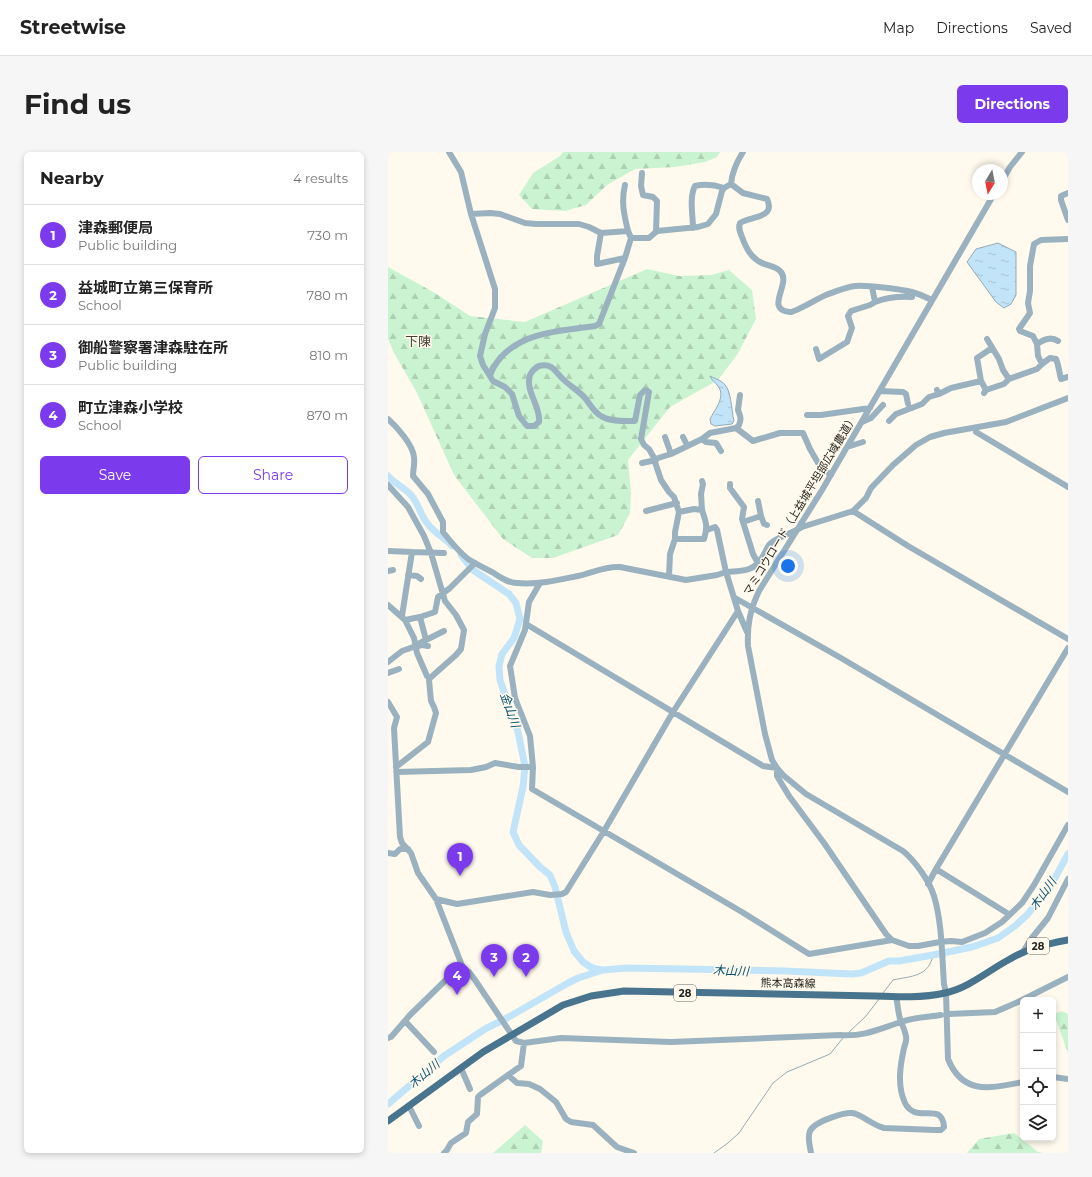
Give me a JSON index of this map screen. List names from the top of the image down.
{
  "streets": {
    "main road": ["28", "熊本高森線"],
    "street": ["マミコウロード（上益城平坦部広域農道）"]
  },
  "crossings": [
    ["マミコウロード（上益城平坦部広域農道）", "熊本高森線"]
  ],
  "districts": ["下陳"],
  "water": ["金山川", "木山川"],
  "north": "bottom",
  "page": {
    "header": "Streetwise",
    "nav": ["Map", "Directions", "Saved"],
    "buttons": [
      "Directions",
      ["Save", "Share"]
    ],
    "title": "Find us",
    "heading": ["Nearby", "4 results"],
    "list": [
      {
        "mark": "1",
        "name": "津森郵便局",
        "note": "Public building",
        "value": "730 m"
      },
      {
        "mark": "2",
        "name": "益城町立第三保育所",
        "note": "School",
        "value": "780 m"
      },
      {
        "mark": "3",
        "name": "御船警察署津森駐在所",
        "note": "Public building",
        "value": "810 m"
      },
      {
        "mark": "4",
        "name": "町立津森小学校",
        "note": "School",
        "value": "870 m"
      }
    ],
    "pins": [
      "1",
      "2",
      "3",
      "4"
    ],
    "map_buttons": ["+", "−"]
  }
}
